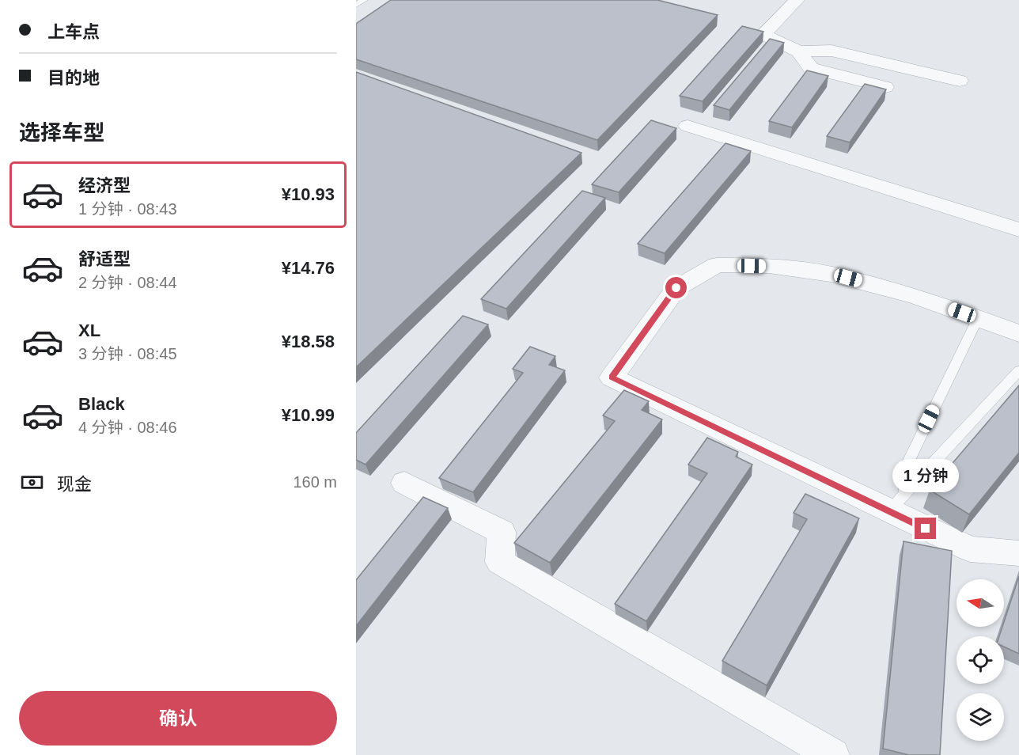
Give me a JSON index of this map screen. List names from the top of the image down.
{
  "north": "left",
  "page": {
    "banner": ["上车点", "目的地"],
    "heading": "选择车型",
    "list": [
      {
        "name": "经济型",
        "note": "1 分钟 · 08:43",
        "value": "¥10.93"
      },
      {
        "name": "舒适型",
        "note": "2 分钟 · 08:44",
        "value": "¥14.76"
      },
      {
        "name": "XL",
        "note": "3 分钟 · 08:45",
        "value": "¥18.58"
      },
      {
        "name": "Black",
        "note": "4 分钟 · 08:46",
        "value": "¥10.99"
      }
    ],
    "pay": ["现金", "160 m"],
    "bubble": "1 分钟",
    "buttons": "确认"
  }
}
